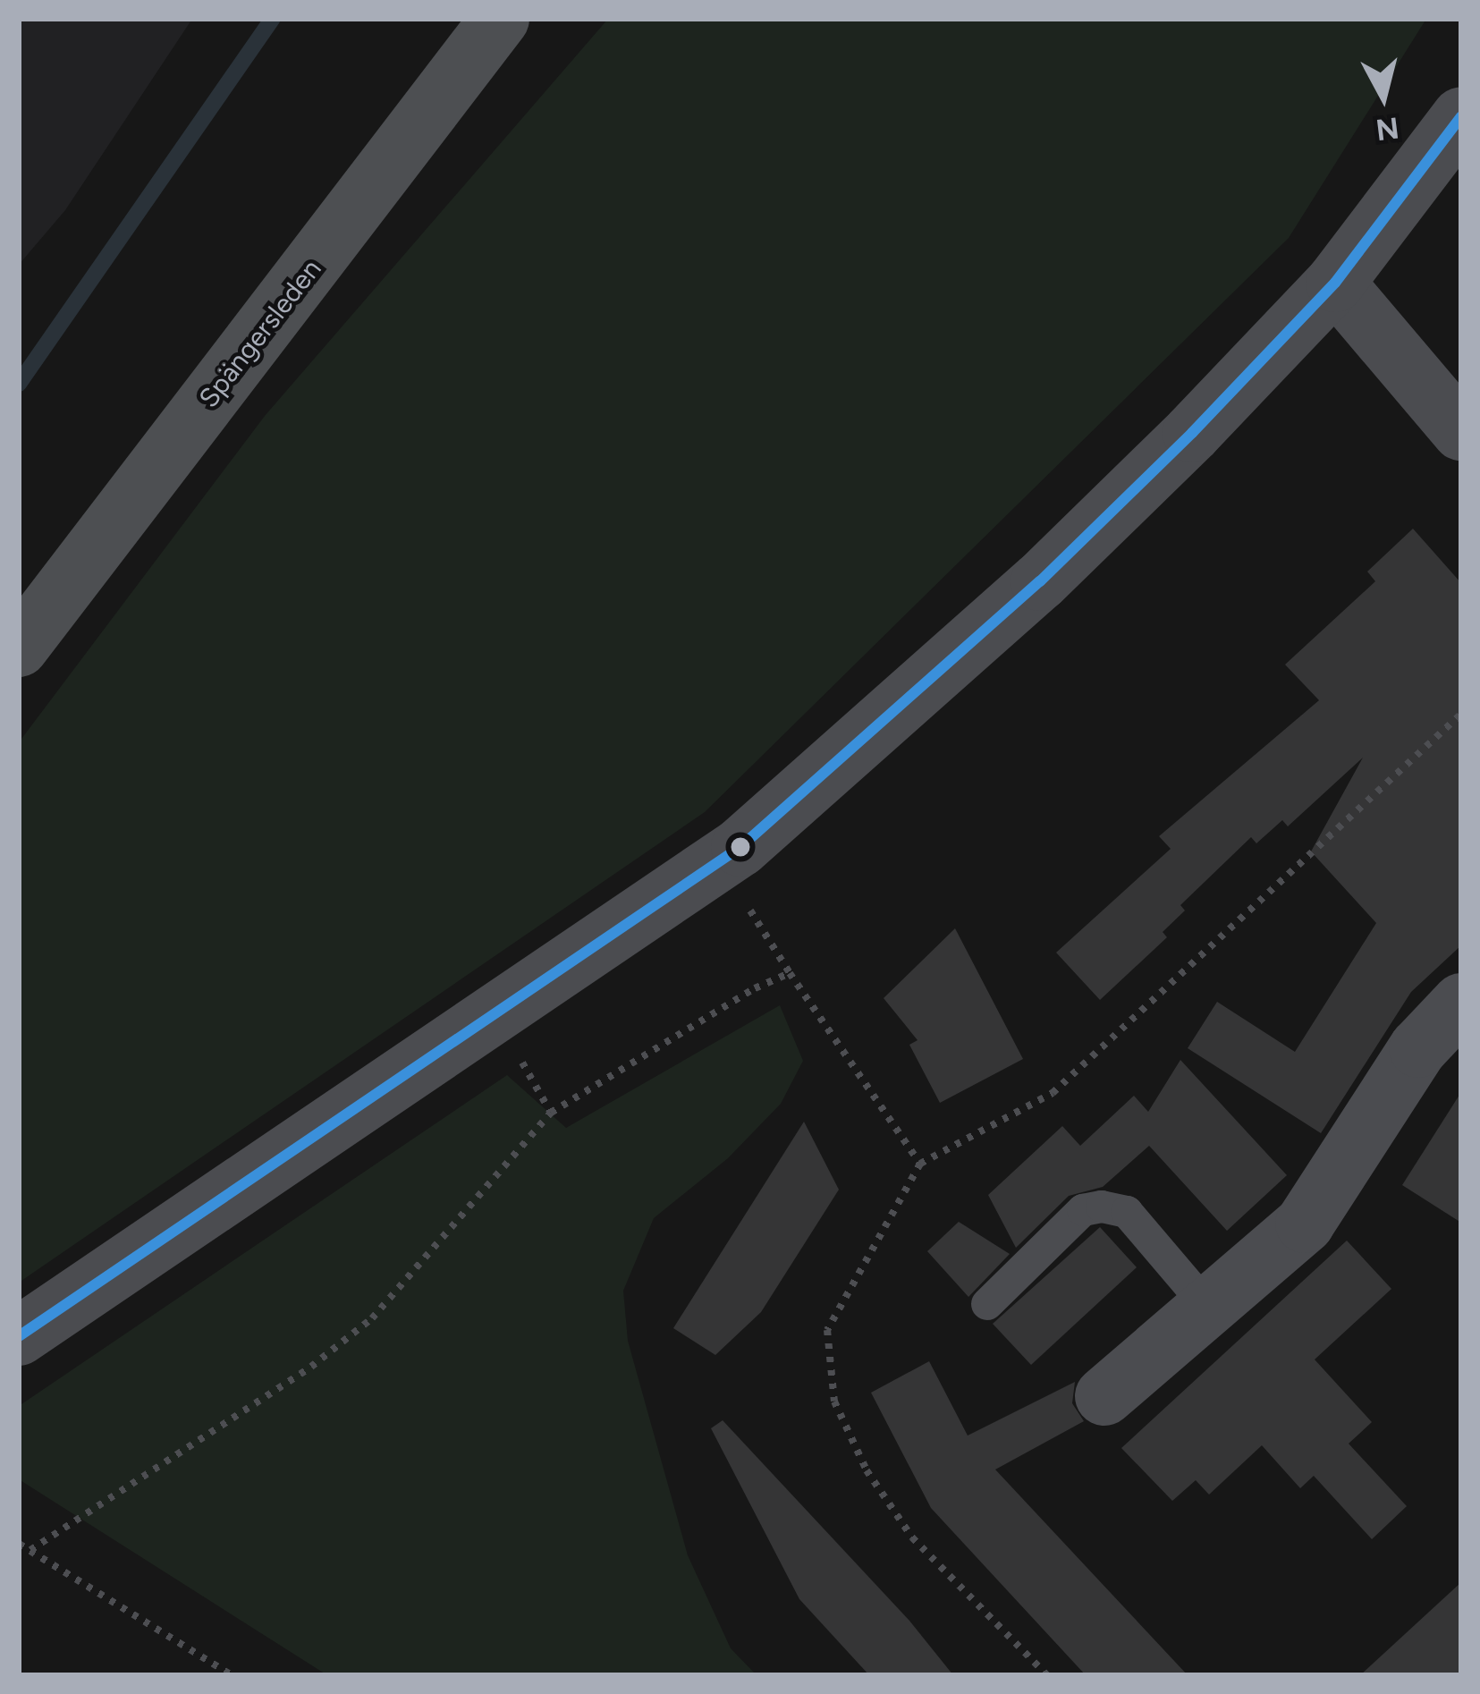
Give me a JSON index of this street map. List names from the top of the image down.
{
  "streets": {
    "main road": ["Spängersleden"]
  },
  "north": "bottom"
}
